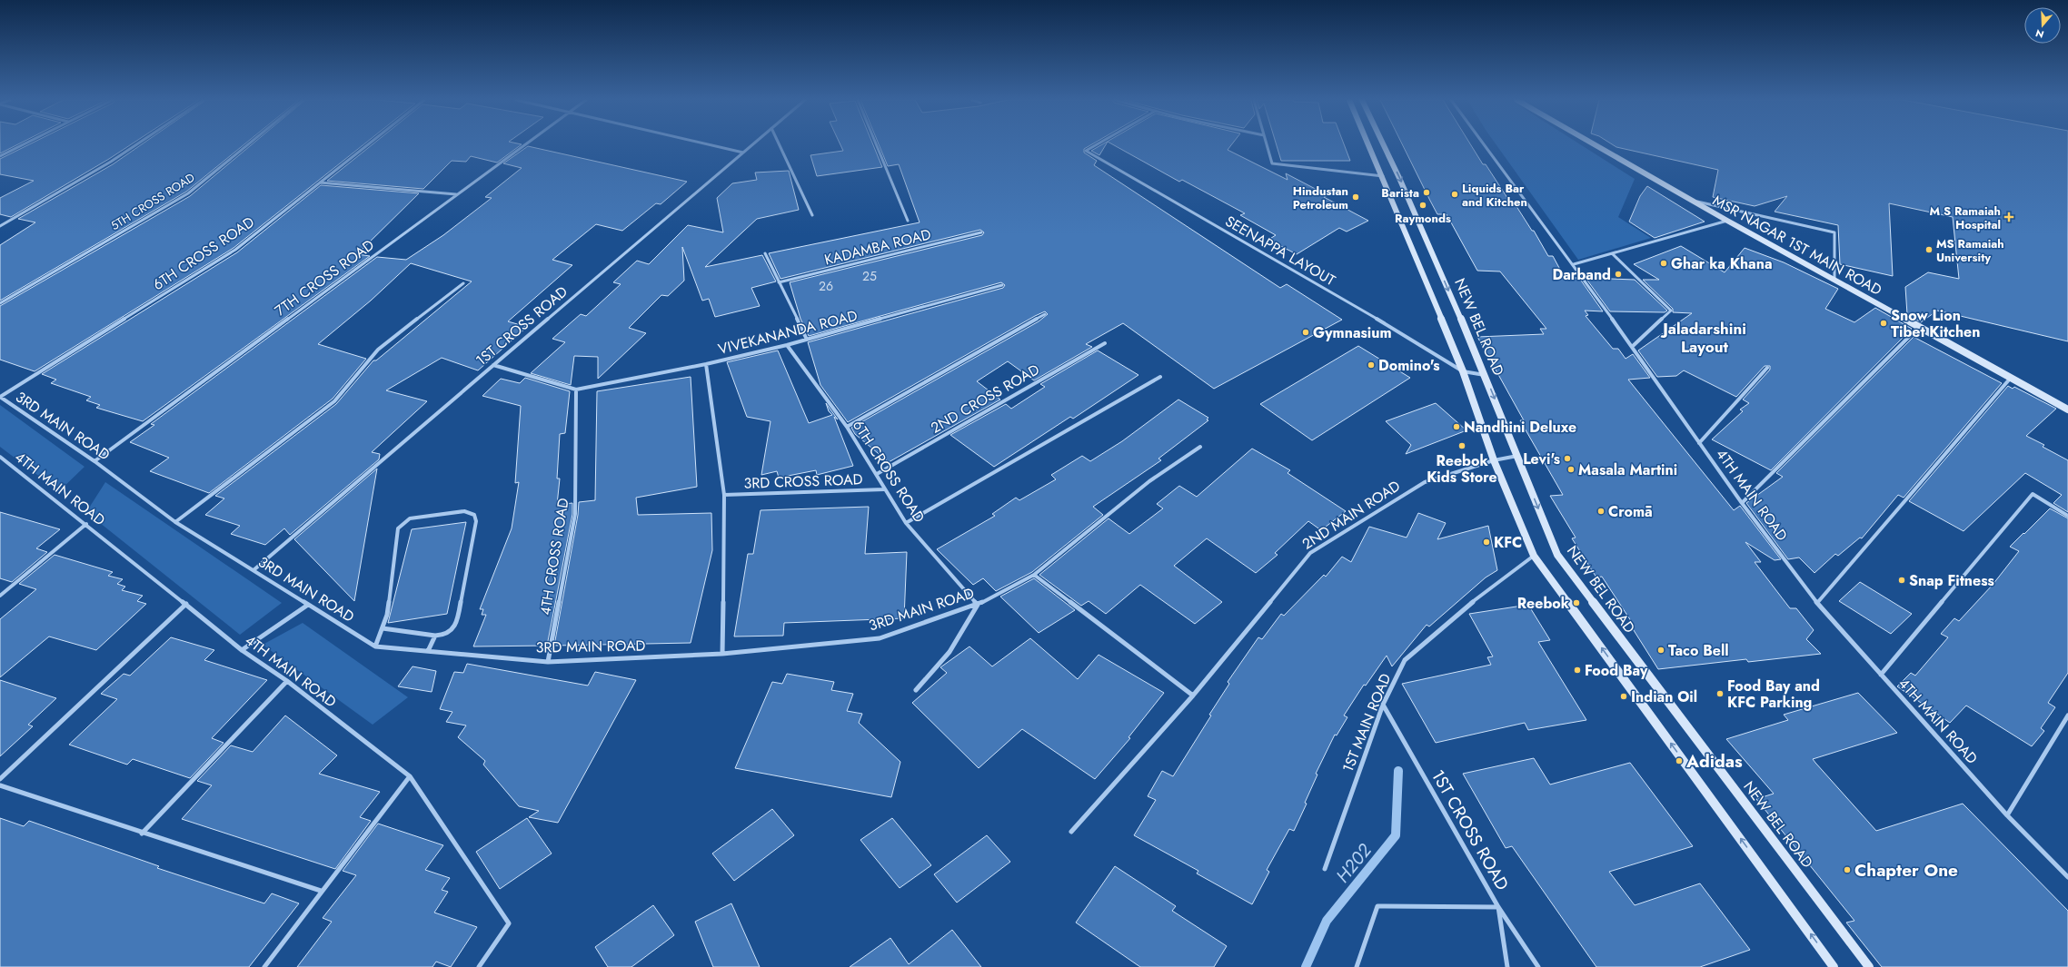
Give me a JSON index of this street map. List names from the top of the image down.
{
  "streets": {
    "main road": ["MSR NAGAR 1ST MAIN ROAD", "NEW BEL ROAD"],
    "street": [
      "5TH CROSS ROAD",
      "KADAMBA ROAD",
      "SEENAPPA LAYOUT",
      "6TH CROSS ROAD",
      "7TH CROSS ROAD",
      "1ST CROSS ROAD",
      "VIVEKANANDA ROAD",
      "2ND CROSS ROAD",
      "3RD MAIN ROAD",
      "3RD CROSS ROAD",
      "4TH MAIN ROAD",
      "2ND MAIN ROAD",
      "4TH CROSS ROAD",
      "1ST MAIN ROAD"
    ]
  },
  "crossings": [
    ["6TH CROSS ROAD", "VIVEKANANDA ROAD"],
    ["6TH CROSS ROAD", "2ND CROSS ROAD"],
    ["6TH CROSS ROAD", "3RD MAIN ROAD"],
    ["6TH CROSS ROAD", "3RD CROSS ROAD"],
    ["7TH CROSS ROAD", "3RD MAIN ROAD"],
    ["1ST CROSS ROAD", "3RD MAIN ROAD"],
    ["1ST CROSS ROAD", "1ST MAIN ROAD"],
    ["NEW BEL ROAD", "2ND MAIN ROAD"],
    ["VIVEKANANDA ROAD", "4TH CROSS ROAD"],
    ["3RD MAIN ROAD", "4TH CROSS ROAD"]
  ],
  "districts": ["Jaladarshini Layout"],
  "water": ["H202"],
  "places": {
    "other": [
      "Barista",
      "Liquids Bar and Kitchen",
      "Hindustan Petroleum",
      "Raymonds",
      "MS Ramaiah University",
      "Ghar ka Khana",
      "Darband",
      "Snow Lion Tibet Kitchen",
      "Gymnasium",
      "Domino's",
      "Nandhini Deluxe",
      "Reebok Kids Store",
      "Levi's",
      "Masala Martini",
      "Cromā",
      "KFC",
      "Snap Fitness",
      "Reebok",
      "Taco Bell",
      "Food Bay",
      "Food Bay and KFC Parking",
      "Indian Oil",
      "Adidas",
      "Chapter One"
    ],
    "health": ["M S Ramaiah Hospital"]
  },
  "house_numbers": ["25", "26"],
  "north": "bottom"
}
